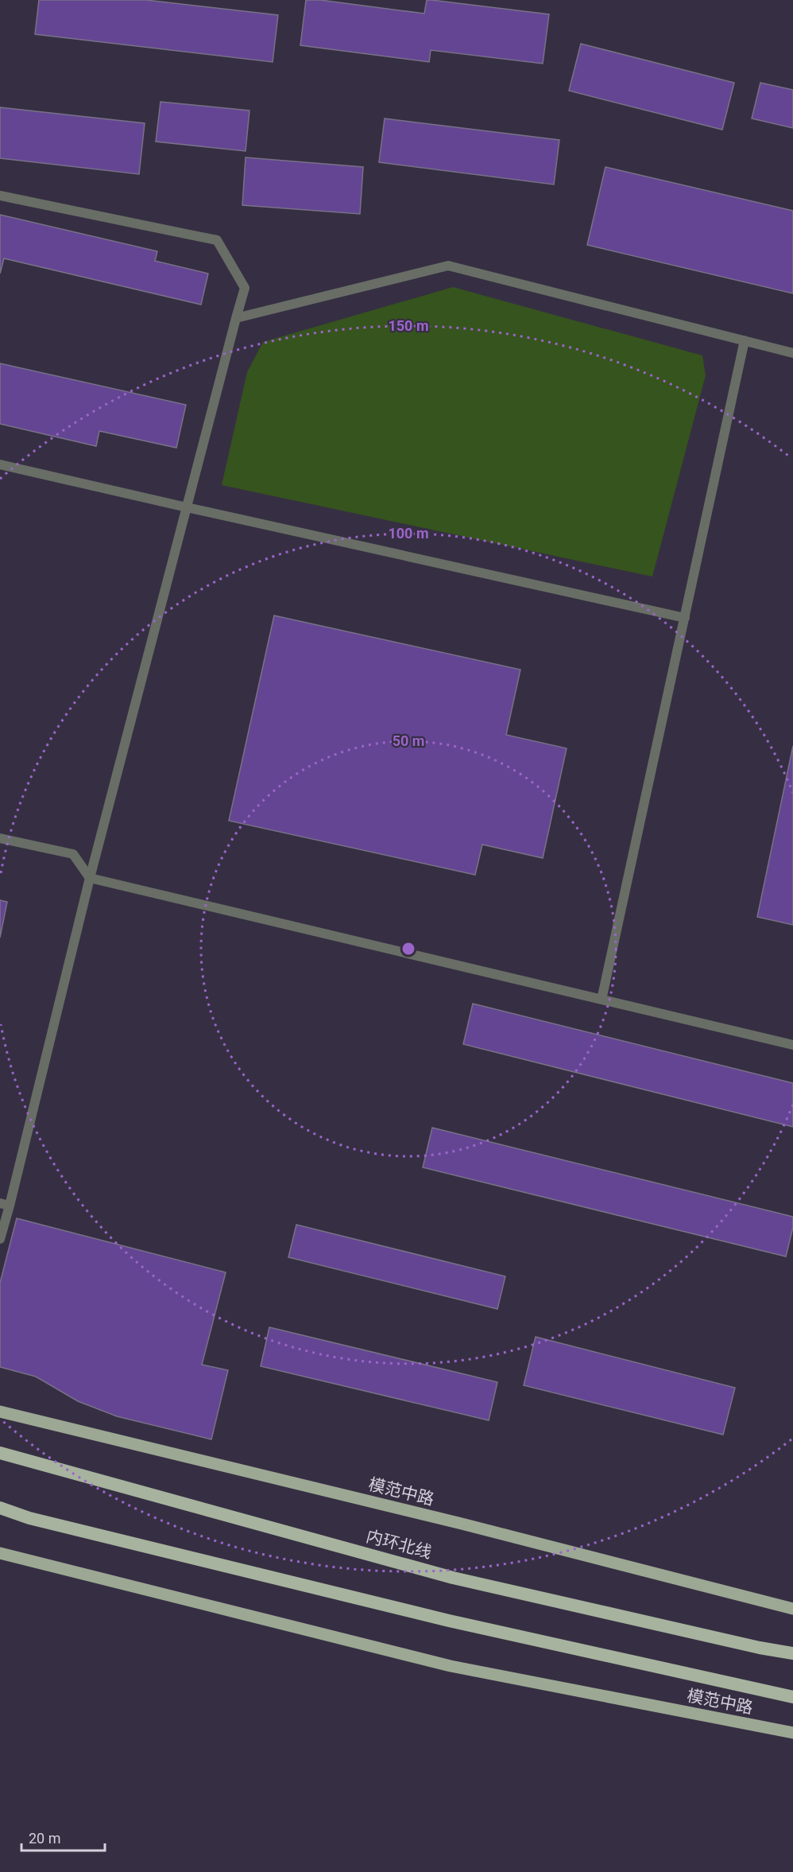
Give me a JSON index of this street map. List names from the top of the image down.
{
  "streets": {
    "highway": ["内环北线"],
    "main road": ["模范中路"]
  },
  "scale_bar": "20 m",
  "rings": ["150 m", "100 m", "50 m"]
}
